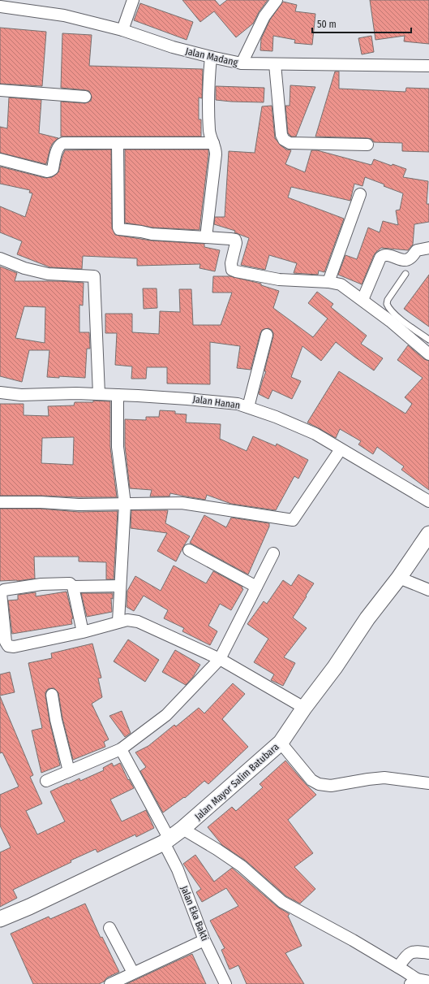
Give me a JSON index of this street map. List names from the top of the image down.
{
  "streets": {
    "street": [
      "Jalan Madang",
      "Jalan Hanan",
      "Jalan Mayor Salim Batubara",
      "Jalan Eka Bakti"
    ]
  },
  "crossings": [
    ["Jalan Mayor Salim Batubara", "Jalan Eka Bakti"]
  ],
  "scale_bar": "50 m"
}
